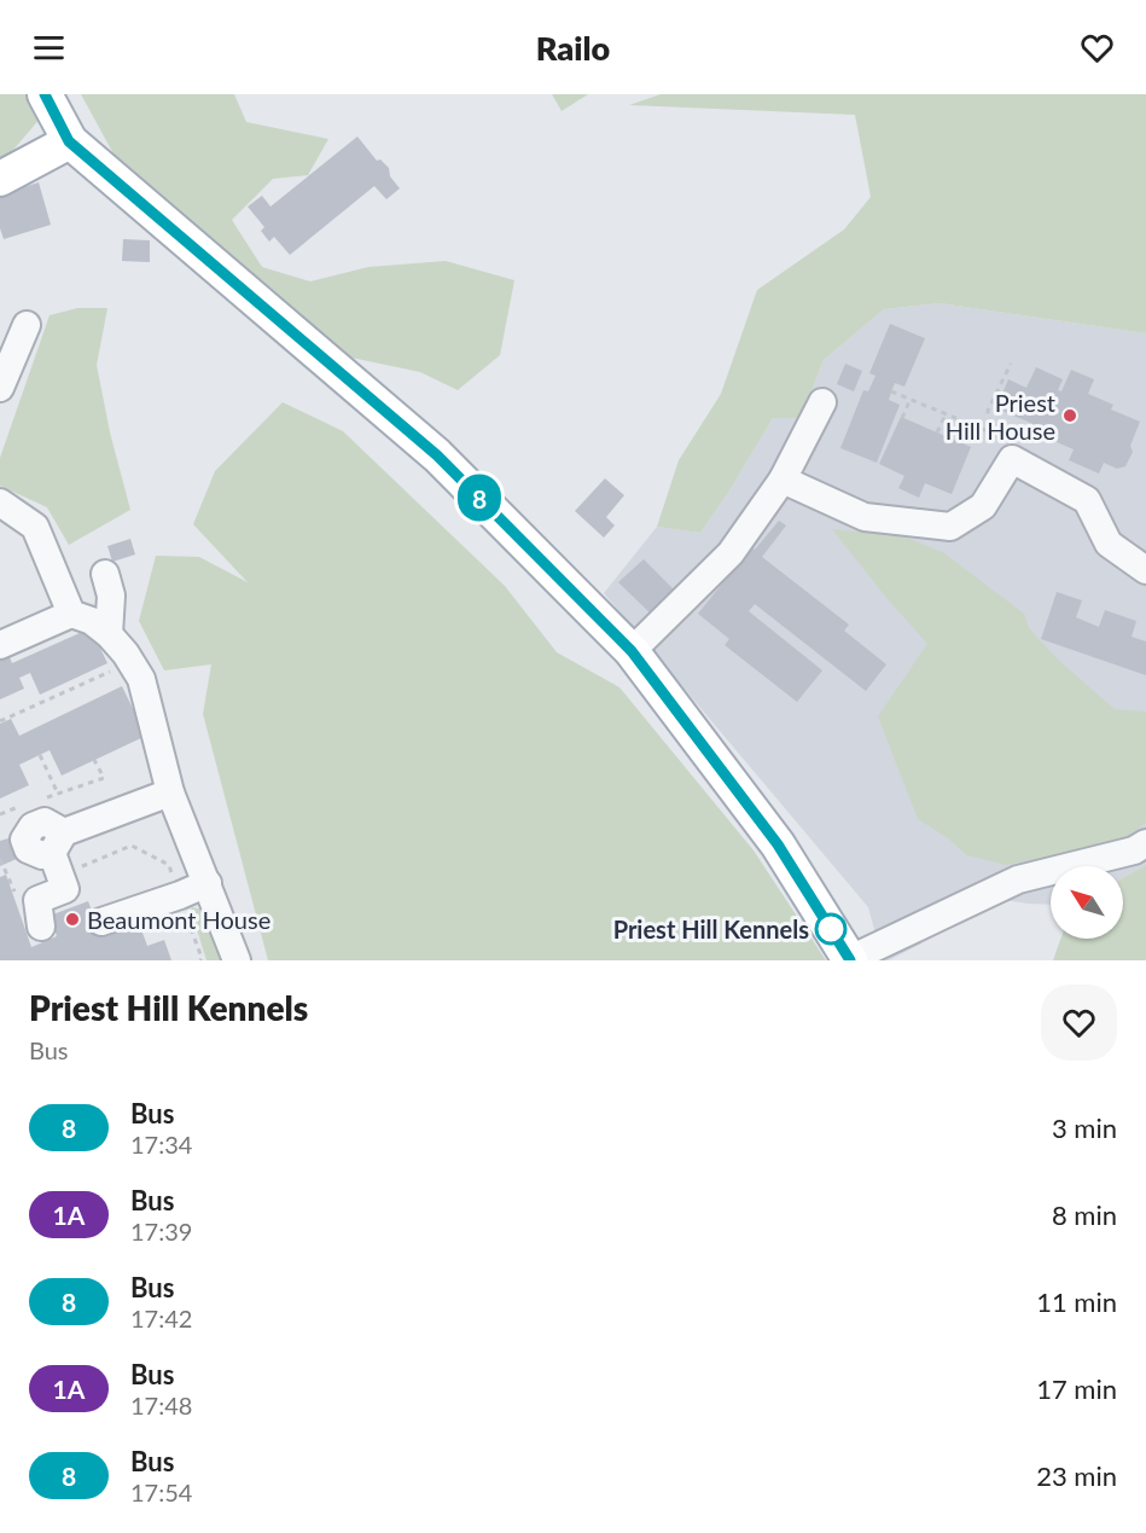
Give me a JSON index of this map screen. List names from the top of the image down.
{
  "places": ["Priest Hill House", "Beaumont House", "Priest Hill Kennels"],
  "lines": ["bus line 8"],
  "north": "top left",
  "page": {
    "header": "Railo",
    "on_map": "8",
    "heading": ["Priest Hill Kennels", "Bus"],
    "list": [
      {
        "mark": "8",
        "name": "Bus",
        "note": "17:34",
        "value": "3 min"
      },
      {
        "mark": "1A",
        "name": "Bus",
        "note": "17:39",
        "value": "8 min"
      },
      {
        "mark": "8",
        "name": "Bus",
        "note": "17:42",
        "value": "11 min"
      },
      {
        "mark": "1A",
        "name": "Bus",
        "note": "17:48",
        "value": "17 min"
      },
      {
        "mark": "8",
        "name": "Bus",
        "note": "17:54",
        "value": "23 min"
      }
    ]
  }
}
